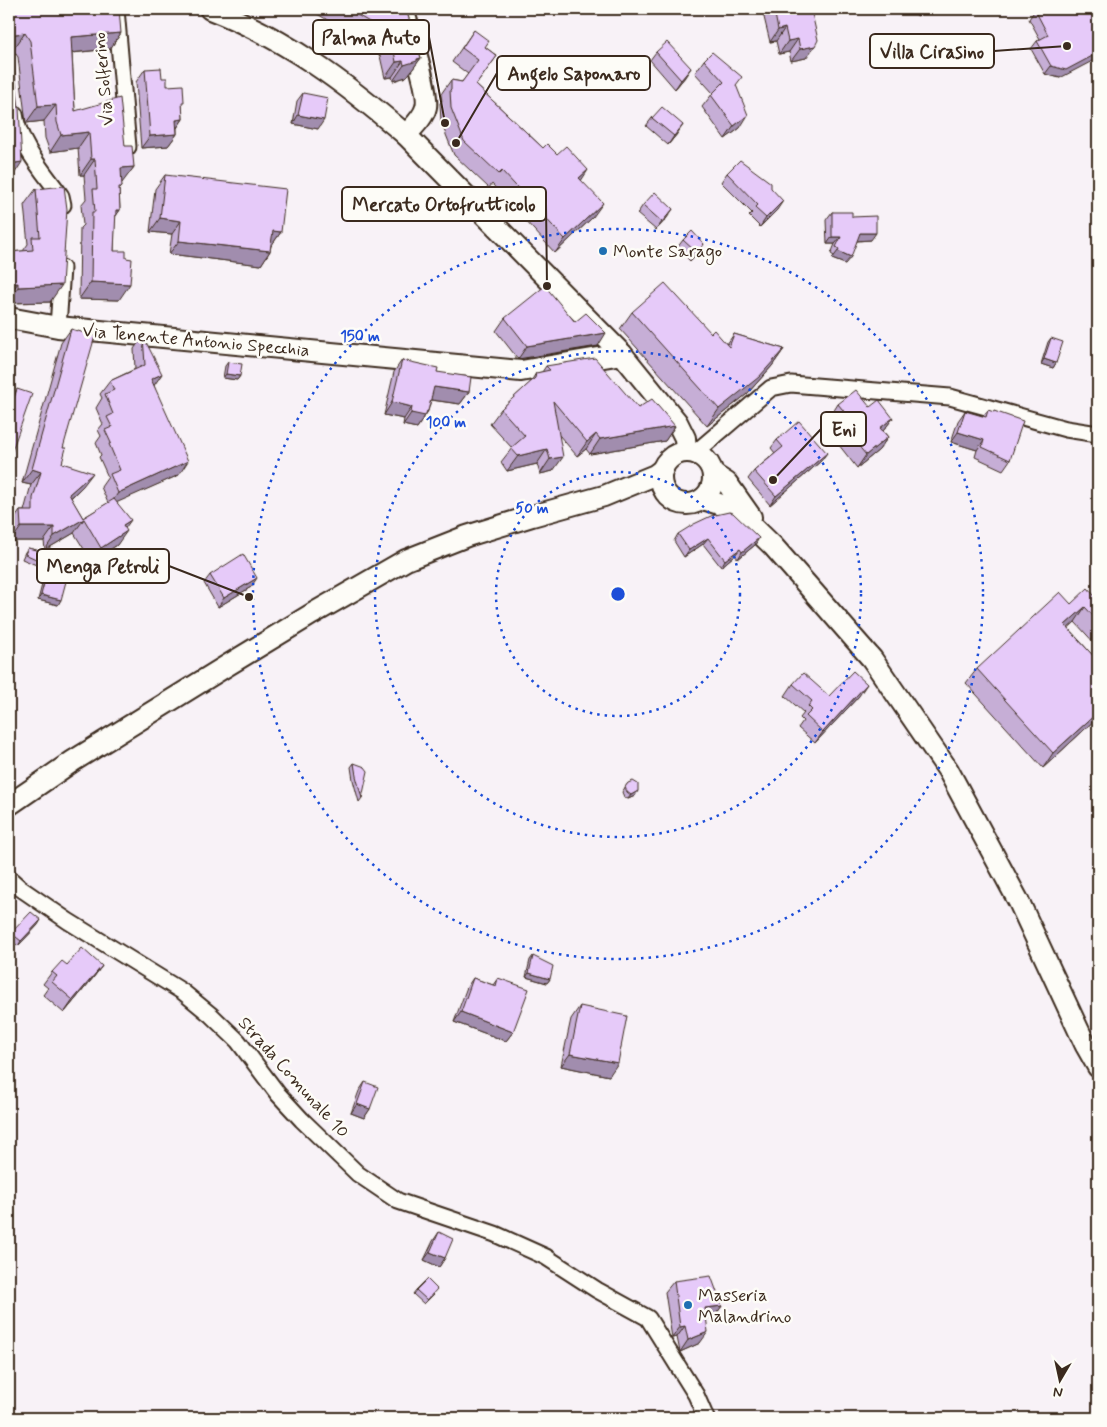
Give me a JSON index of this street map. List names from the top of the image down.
{
  "streets": {
    "main road": ["Via Tenente Antonio Specchia"],
    "street": ["Via Solferino", "Strada Comunale 10"]
  },
  "places": [
    "Villa Cirasino",
    "Palma Auto",
    "Angelo Saponaro",
    "Monte Sarago",
    "Mercato Ortofrutticolo",
    "Eni",
    "Menga Petroli",
    "Masseria Malandrino"
  ],
  "north": "bottom",
  "rings": ["150 m", "100 m", "50 m"]
}
